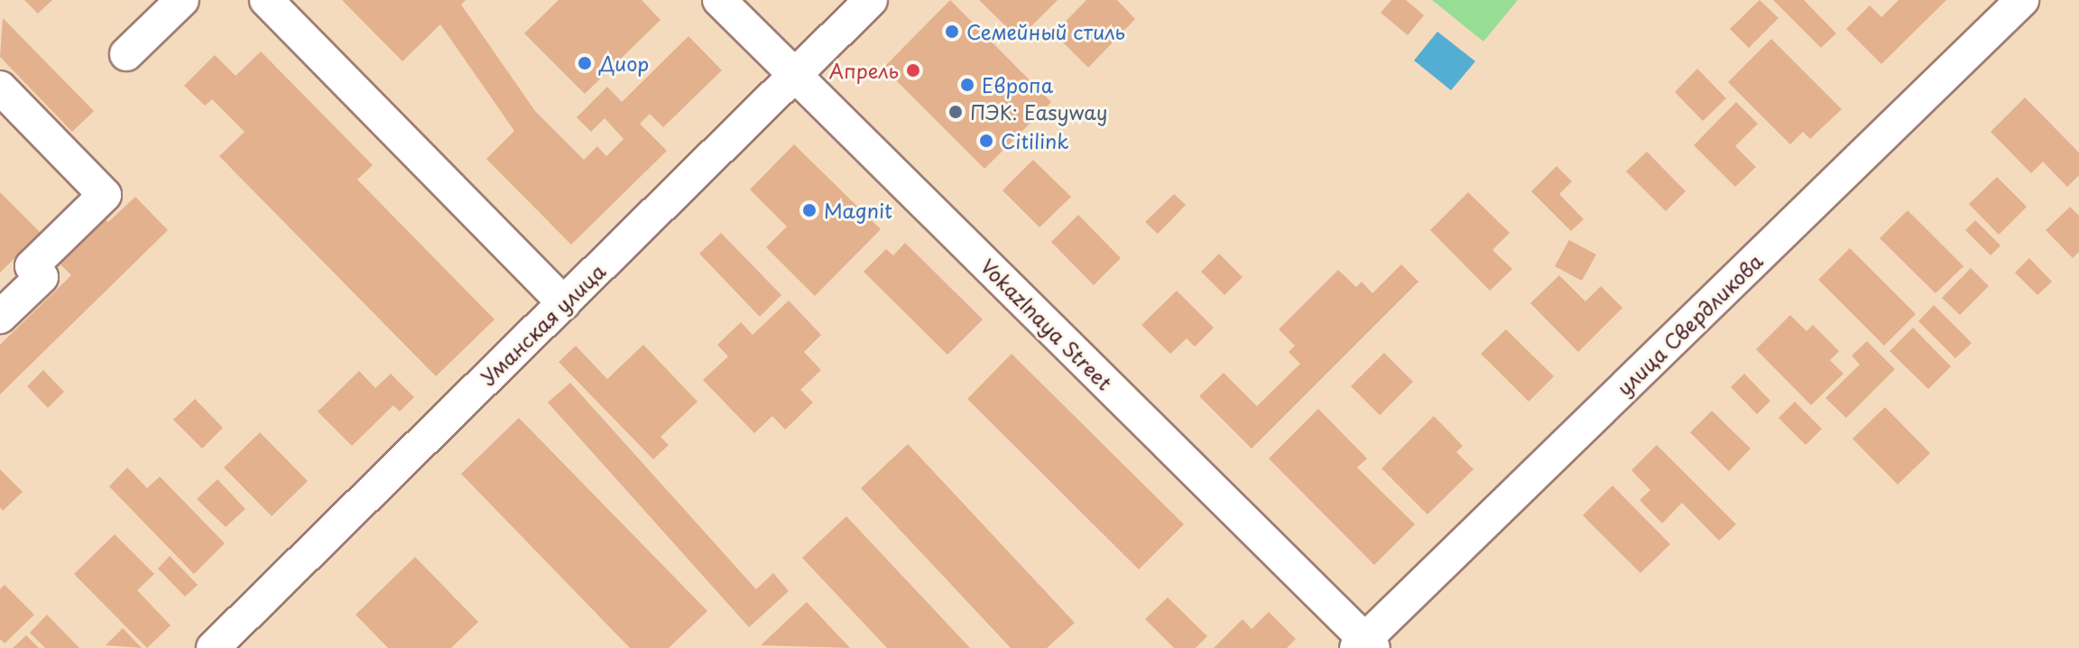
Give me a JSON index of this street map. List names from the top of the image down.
{
  "streets": {
    "street": ["Уманская улица", "Vokazlnaya Street", "улица Свердликова"]
  },
  "crossings": [
    ["Уманская улица", "Vokazlnaya Street"],
    ["Vokazlnaya Street", "улица Свердликова"]
  ],
  "places": [
    "Семейный стиль",
    "Диор",
    "Апрель",
    "Европа",
    "ПЭК: Easyway",
    "Citilink",
    "Magnit"
  ]
}
